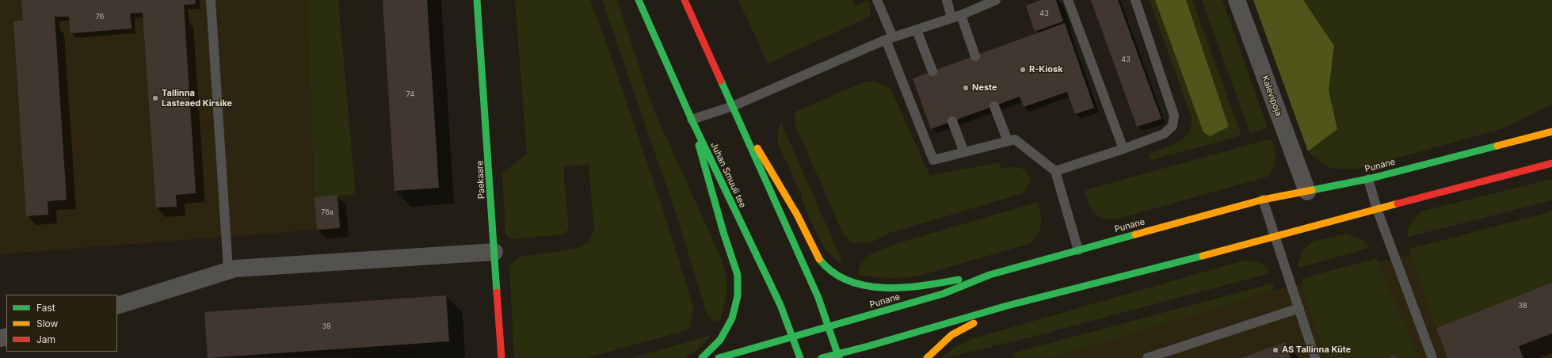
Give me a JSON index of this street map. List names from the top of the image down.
{
  "streets": {
    "main road": ["Punane", "Juhan Smuuli tee", "Paekaare"],
    "street": ["Kalevipoja"]
  },
  "crossings": [
    ["Kalevipoja", "Punane"],
    ["Punane", "Juhan Smuuli tee"]
  ],
  "places": [
    "R-Kiosk",
    "Neste",
    "Tallinna Lasteaed Kirsike",
    "AS Tallinna Küte"
  ],
  "house_numbers": [
    "43",
    "76",
    "43",
    "74",
    "76a",
    "38",
    "39"
  ],
  "legend": ["Fast", "Slow", "Jam"]
}
